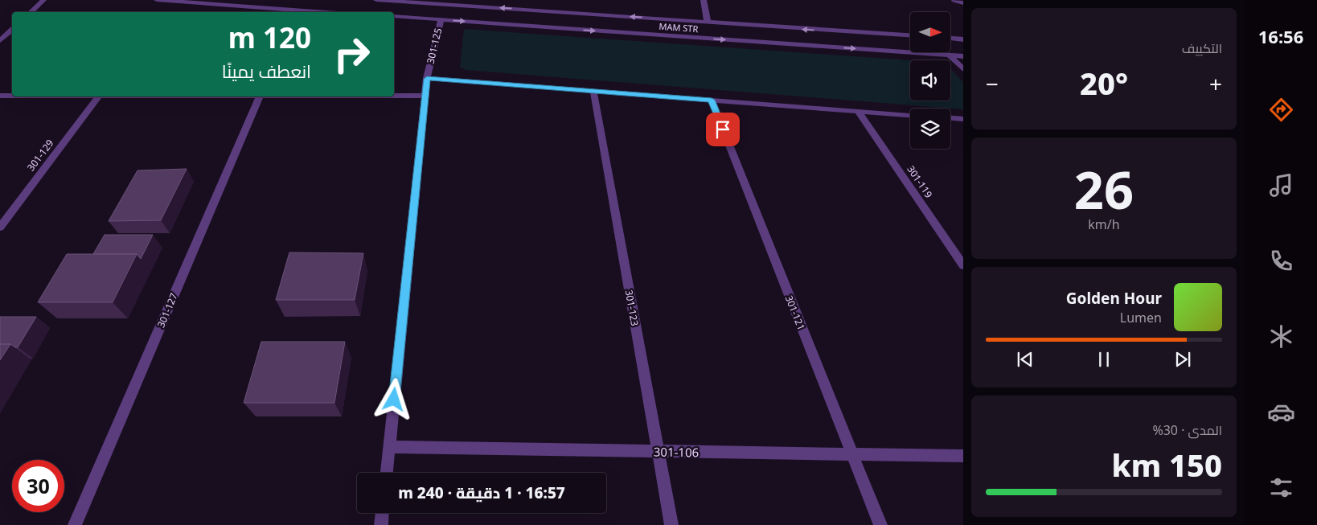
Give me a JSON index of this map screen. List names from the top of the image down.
{
  "streets": {
    "street": [
      "MAM STR",
      "301-125",
      "301-129",
      "301-119",
      "301-123",
      "301-127",
      "301-121",
      "301-106"
    ]
  },
  "crossings": [
    ["MAM STR", "301-125"],
    ["301-125", "301-106"],
    ["301-123", "301-106"],
    ["301-121", "301-106"]
  ],
  "north": "right",
  "page": {
    "tabs": "16:56",
    "tile": [
      "التكييف",
      ["26", "km/h"],
      ["المدى · 30%", "150 km"]
    ],
    "turn": ["120 m", "انعطف يمينًا"],
    "heat": ["−", "20°", "+"],
    "song": ["Golden Hour", "Lumen"],
    "limit": "30",
    "trip": "16:57 · 1 دقيقة · 240 m"
  }
}
